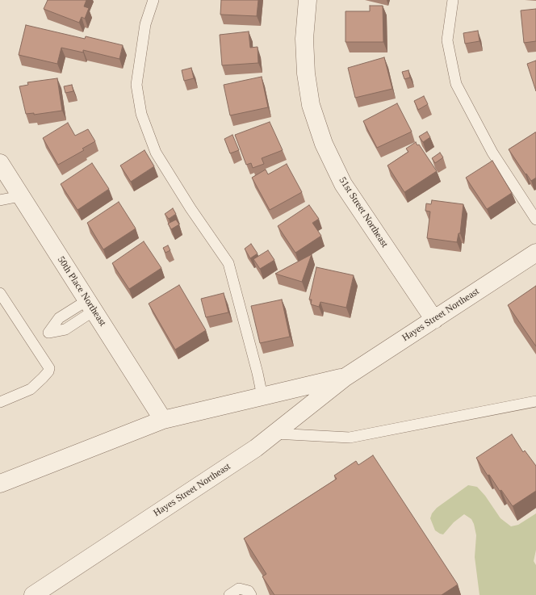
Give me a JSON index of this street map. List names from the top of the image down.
{
  "streets": {
    "street": ["51st Street Northeast", "50th Place Northeast", "Hayes Street Northeast"]
  },
  "crossings": [
    ["51st Street Northeast", "Hayes Street Northeast"],
    ["50th Place Northeast", "Hayes Street Northeast"]
  ]
}
